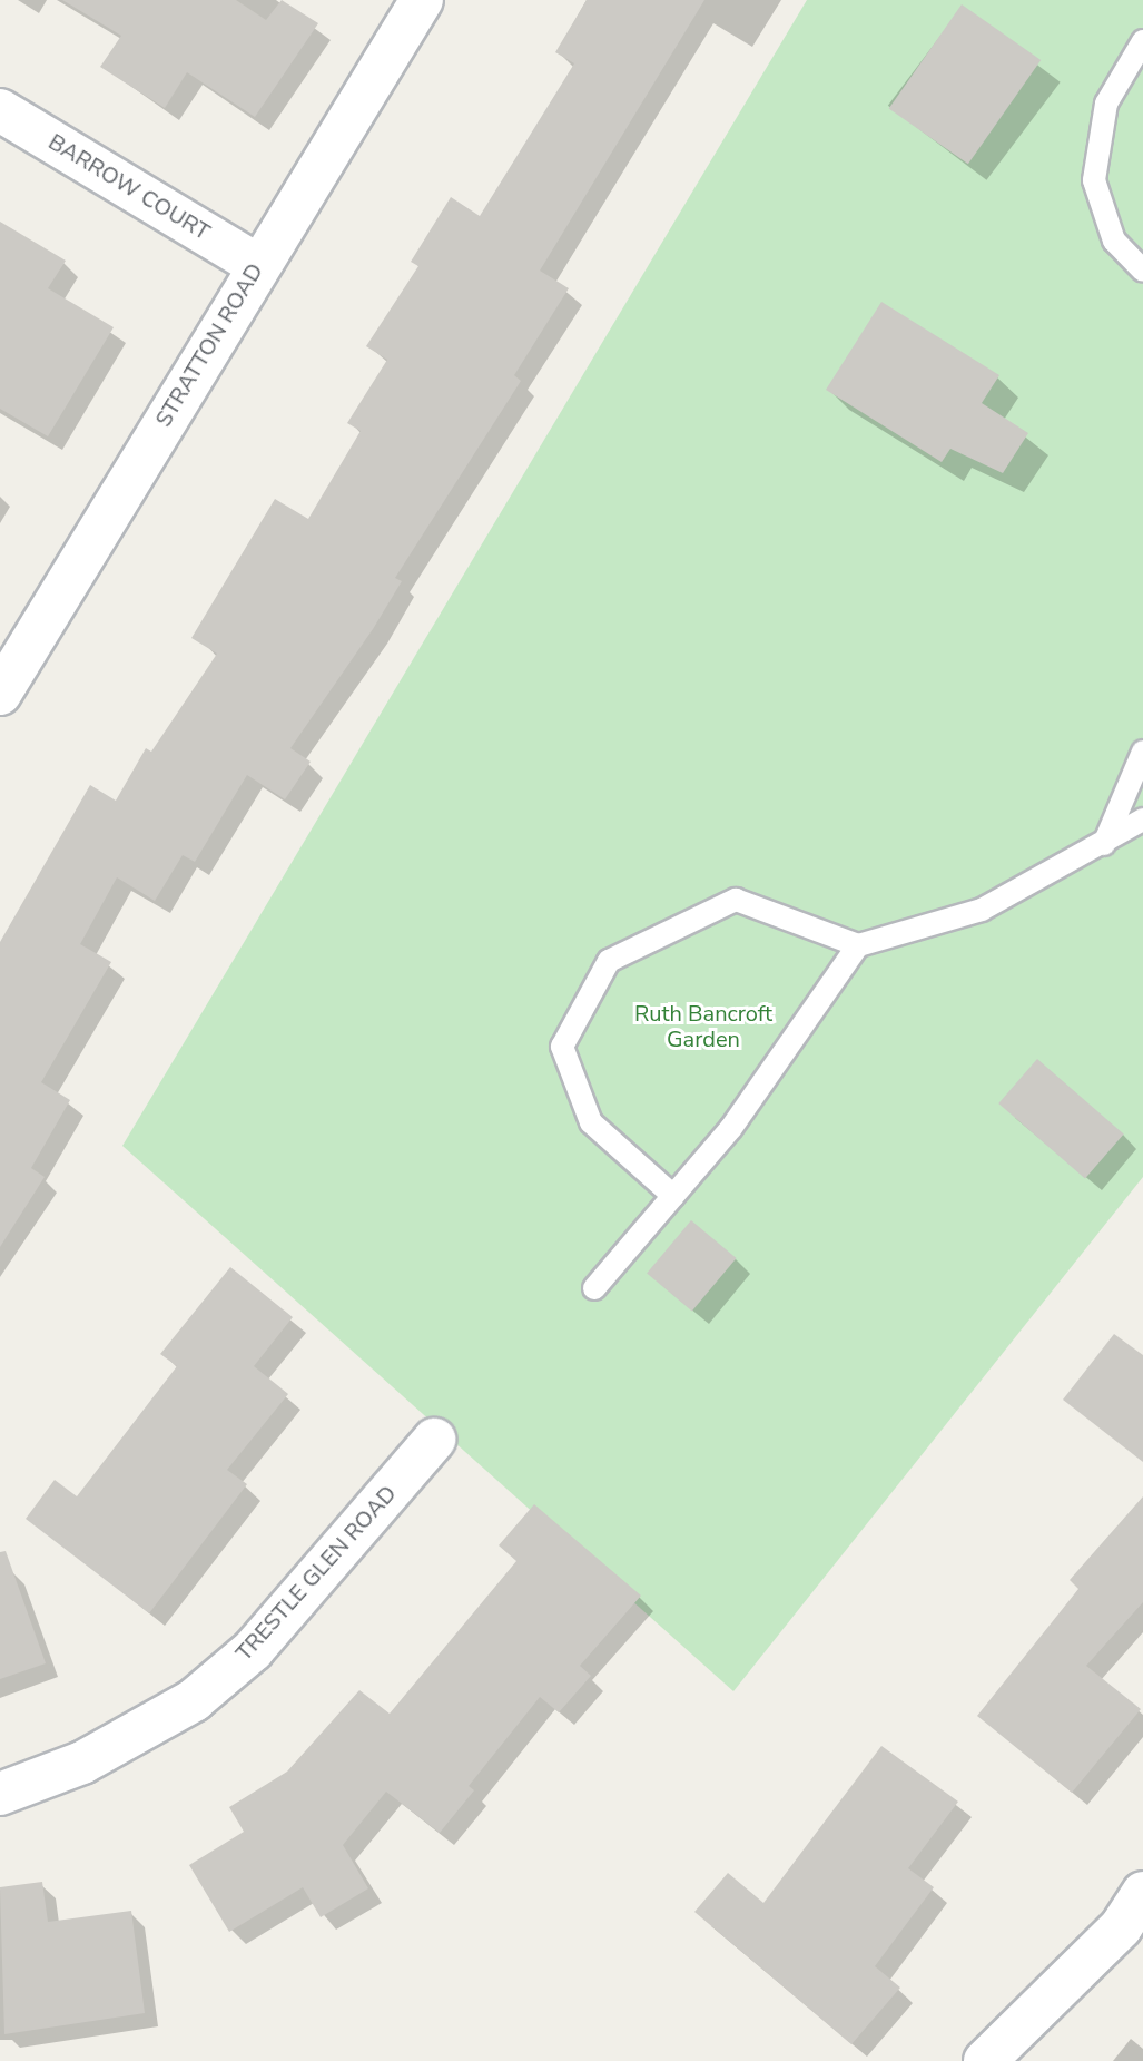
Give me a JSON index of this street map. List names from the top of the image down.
{
  "streets": {
    "street": ["BARROW COURT", "STRATTON ROAD", "TRESTLE GLEN ROAD"]
  },
  "crossings": [
    ["BARROW COURT", "STRATTON ROAD"]
  ],
  "parks": ["Ruth Bancroft Garden"]
}
